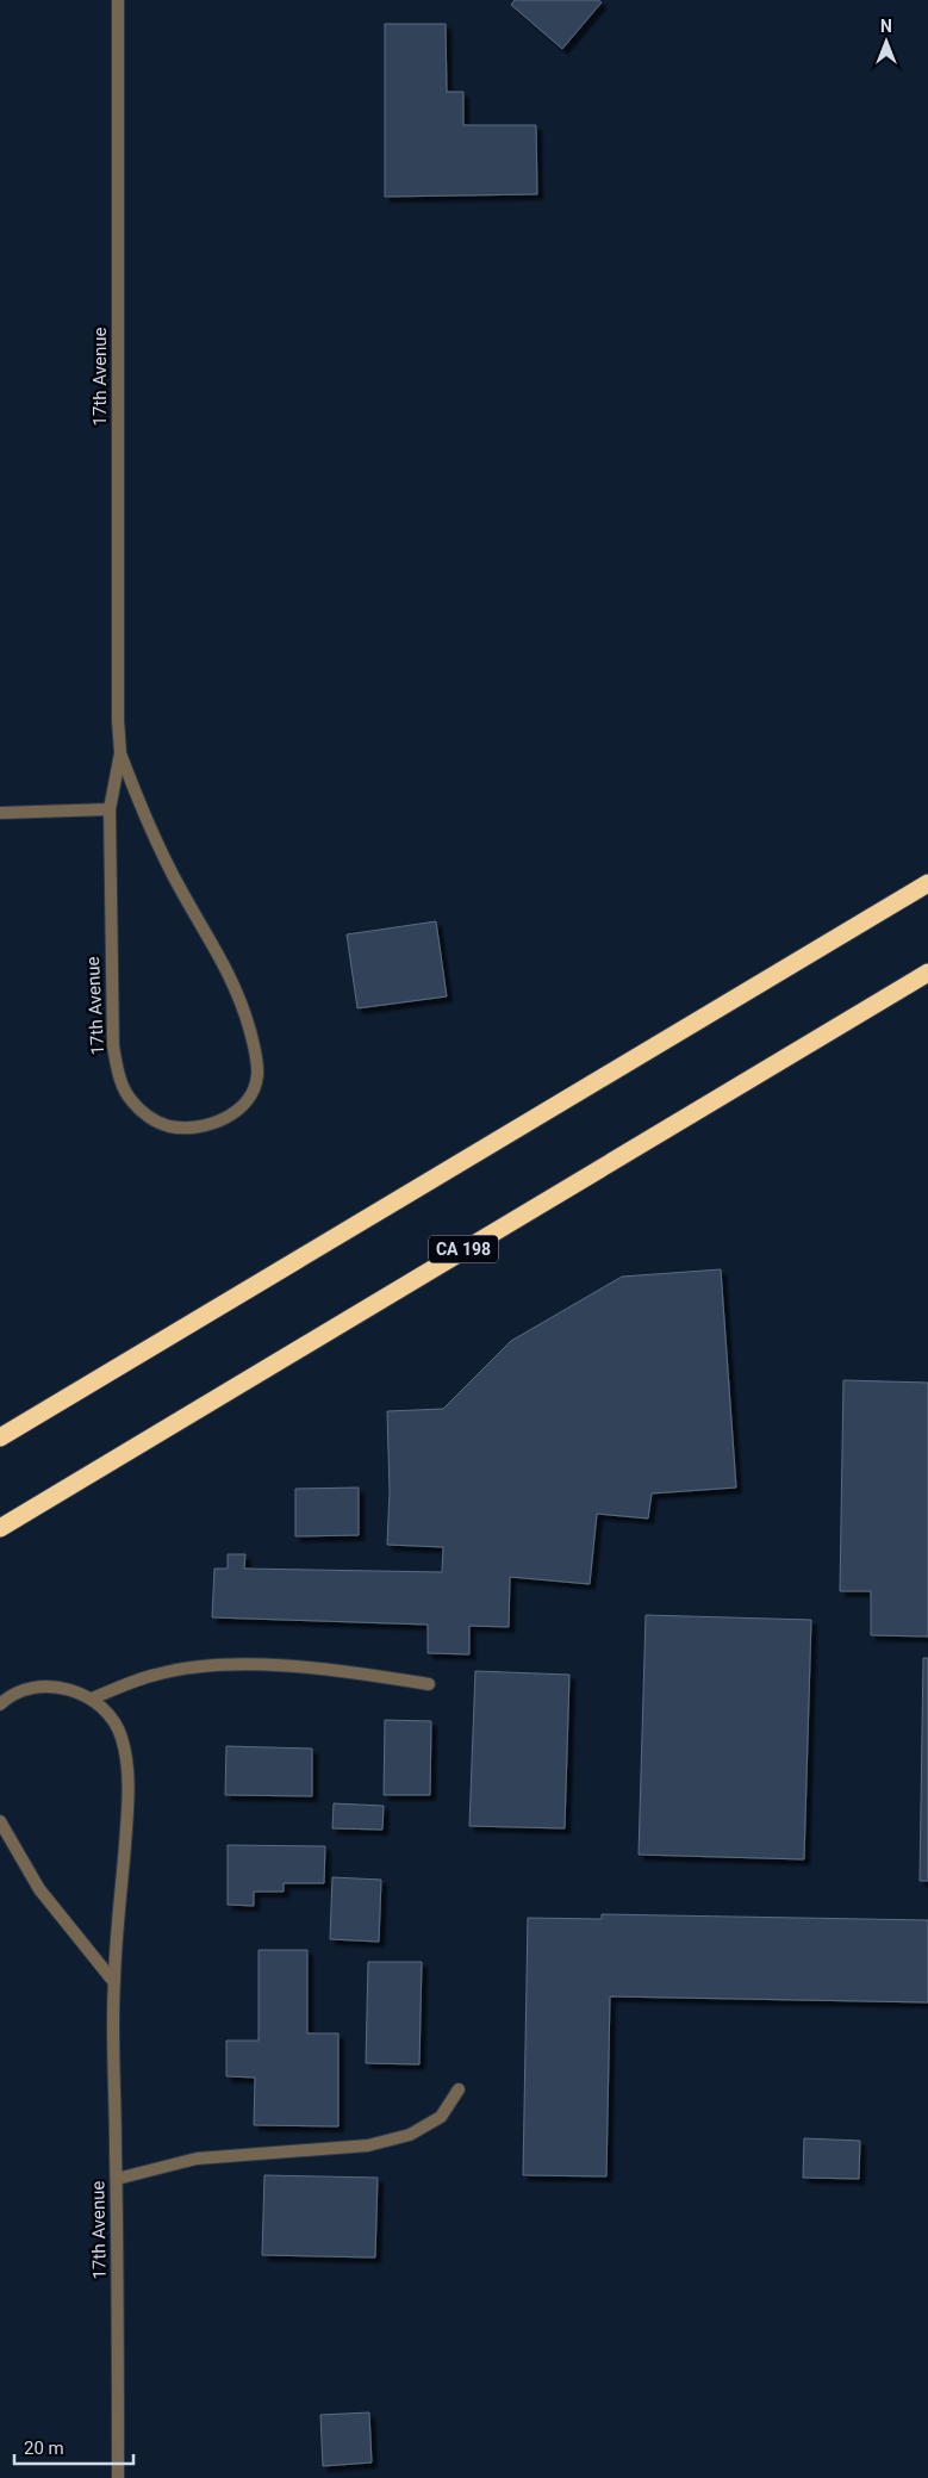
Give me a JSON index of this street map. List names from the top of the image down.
{
  "streets": {
    "highway": ["CA 198"],
    "street": ["17th Avenue"]
  },
  "scale_bar": "20 m",
  "north": "top"
}
